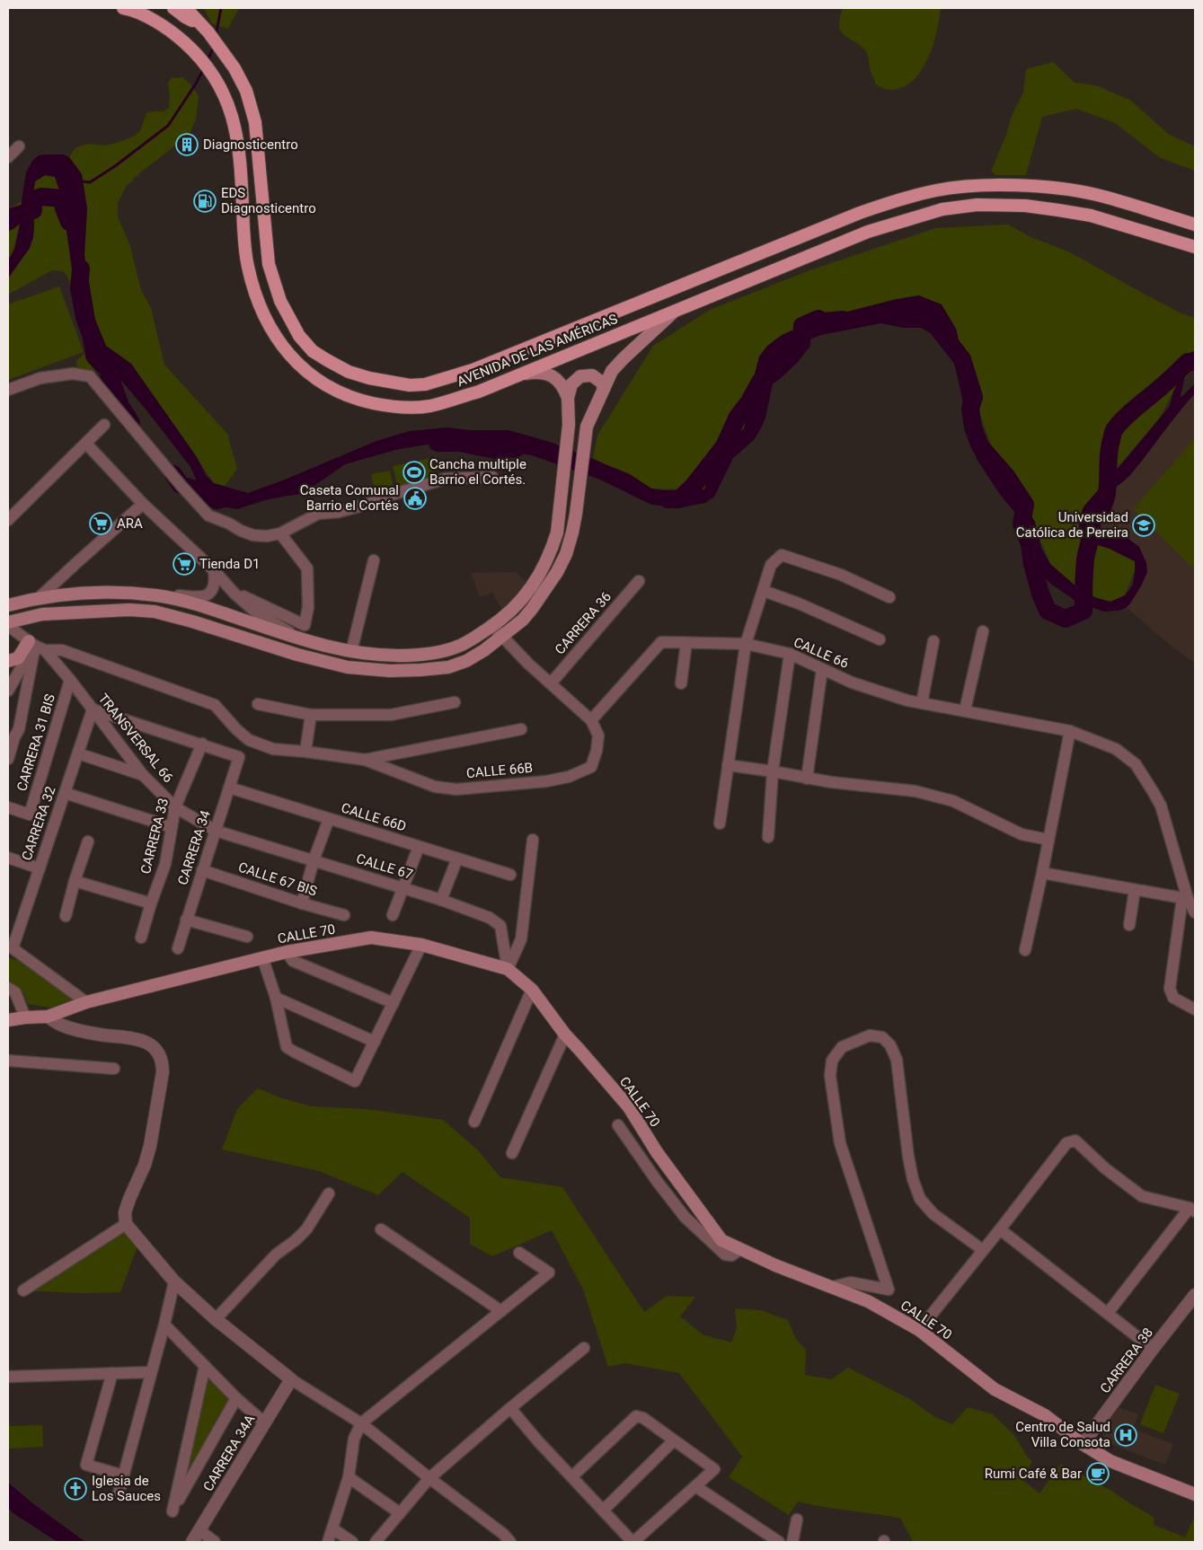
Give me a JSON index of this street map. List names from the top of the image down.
{
  "streets": {
    "main road": ["AVENIDA DE LAS AMÉRICAS", "CALLE 70"],
    "street": [
      "CARRERA 36",
      "CALLE 66",
      "TRANSVERSAL 66",
      "CARRERA 31 BIS",
      "CALLE 66B",
      "CALLE 66D",
      "CARRERA 32",
      "CARRERA 33",
      "CARRERA 34",
      "CALLE 67",
      "CALLE 67 BIS",
      "CARRERA 38",
      "CARRERA 34A"
    ]
  },
  "crossings": [
    ["CALLE 66", "CALLE 66B"],
    ["TRANSVERSAL 66", "CARRERA 31 BIS"],
    ["TRANSVERSAL 66", "CARRERA 32"],
    ["TRANSVERSAL 66", "CARRERA 33"],
    ["TRANSVERSAL 66", "CARRERA 34"],
    ["TRANSVERSAL 66", "CALLE 67"],
    ["CALLE 66D", "CARRERA 34"],
    ["CARRERA 32", "CALLE 70"],
    ["CARRERA 33", "CARRERA 34"],
    ["CARRERA 34", "CALLE 67"],
    ["CARRERA 34", "CALLE 67 BIS"],
    ["CALLE 67", "CALLE 70"],
    ["CALLE 70", "CARRERA 38"]
  ],
  "places": {
    "building": ["Diagnosticentro"],
    "fuel station": ["EDS Diagnosticentro"],
    "sports": ["Cancha multiple Barrio el Cortés."],
    "public building": ["Caseta Comunal Barrio el Cortés"],
    "supermarket": ["ARA", "Tienda D1"],
    "school or university": ["Universidad Católica de Pereira"],
    "hospital": ["Centro de Salud Villa Consota"],
    "cafe": ["Rumi Café & Bar"],
    "church": ["Iglesia de Los Sauces"]
  }
}
